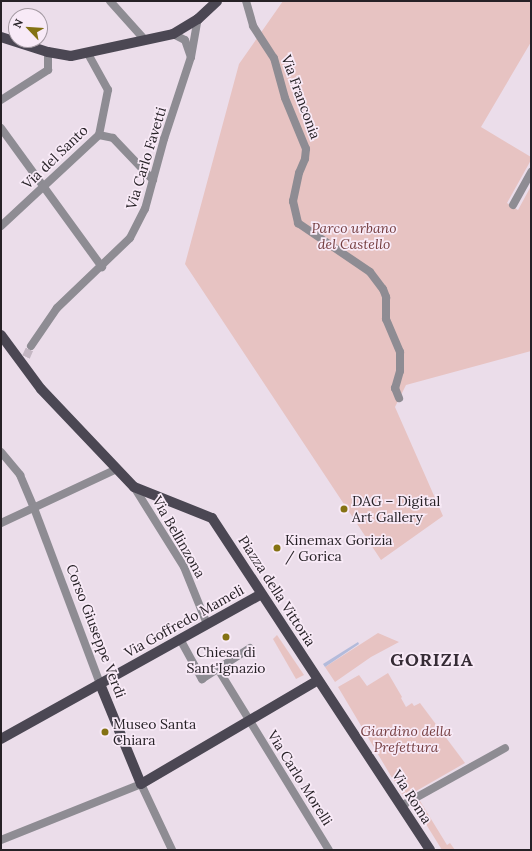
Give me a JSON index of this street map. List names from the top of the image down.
{
  "streets": {
    "main road": [
      "Piazza della Vittoria",
      "Via Goffredo Mameli",
      "Corso Giuseppe Verdi",
      "Via Roma"
    ],
    "street": [
      "Via Franconia",
      "Via del Santo",
      "Via Carlo Favetti",
      "Via Bellinzona",
      "Via Carlo Morelli"
    ]
  },
  "crossings": [
    ["Via Bellinzona", "Piazza della Vittoria"],
    ["Via Bellinzona", "Via Goffredo Mameli"],
    ["Piazza della Vittoria", "Via Goffredo Mameli"],
    ["Piazza della Vittoria", "Via Roma"],
    ["Via Goffredo Mameli", "Corso Giuseppe Verdi"]
  ],
  "districts": ["GORIZIA"],
  "parks": ["Parco urbano del Castello", "Giardino della Prefettura"],
  "places": [
    "DAG – Digital Art Gallery",
    "Kinemax Gorizia / Gorica",
    "Chiesa di Sant'Ignazio",
    "Museo Santa Chiara"
  ],
  "north": "top left"
}
